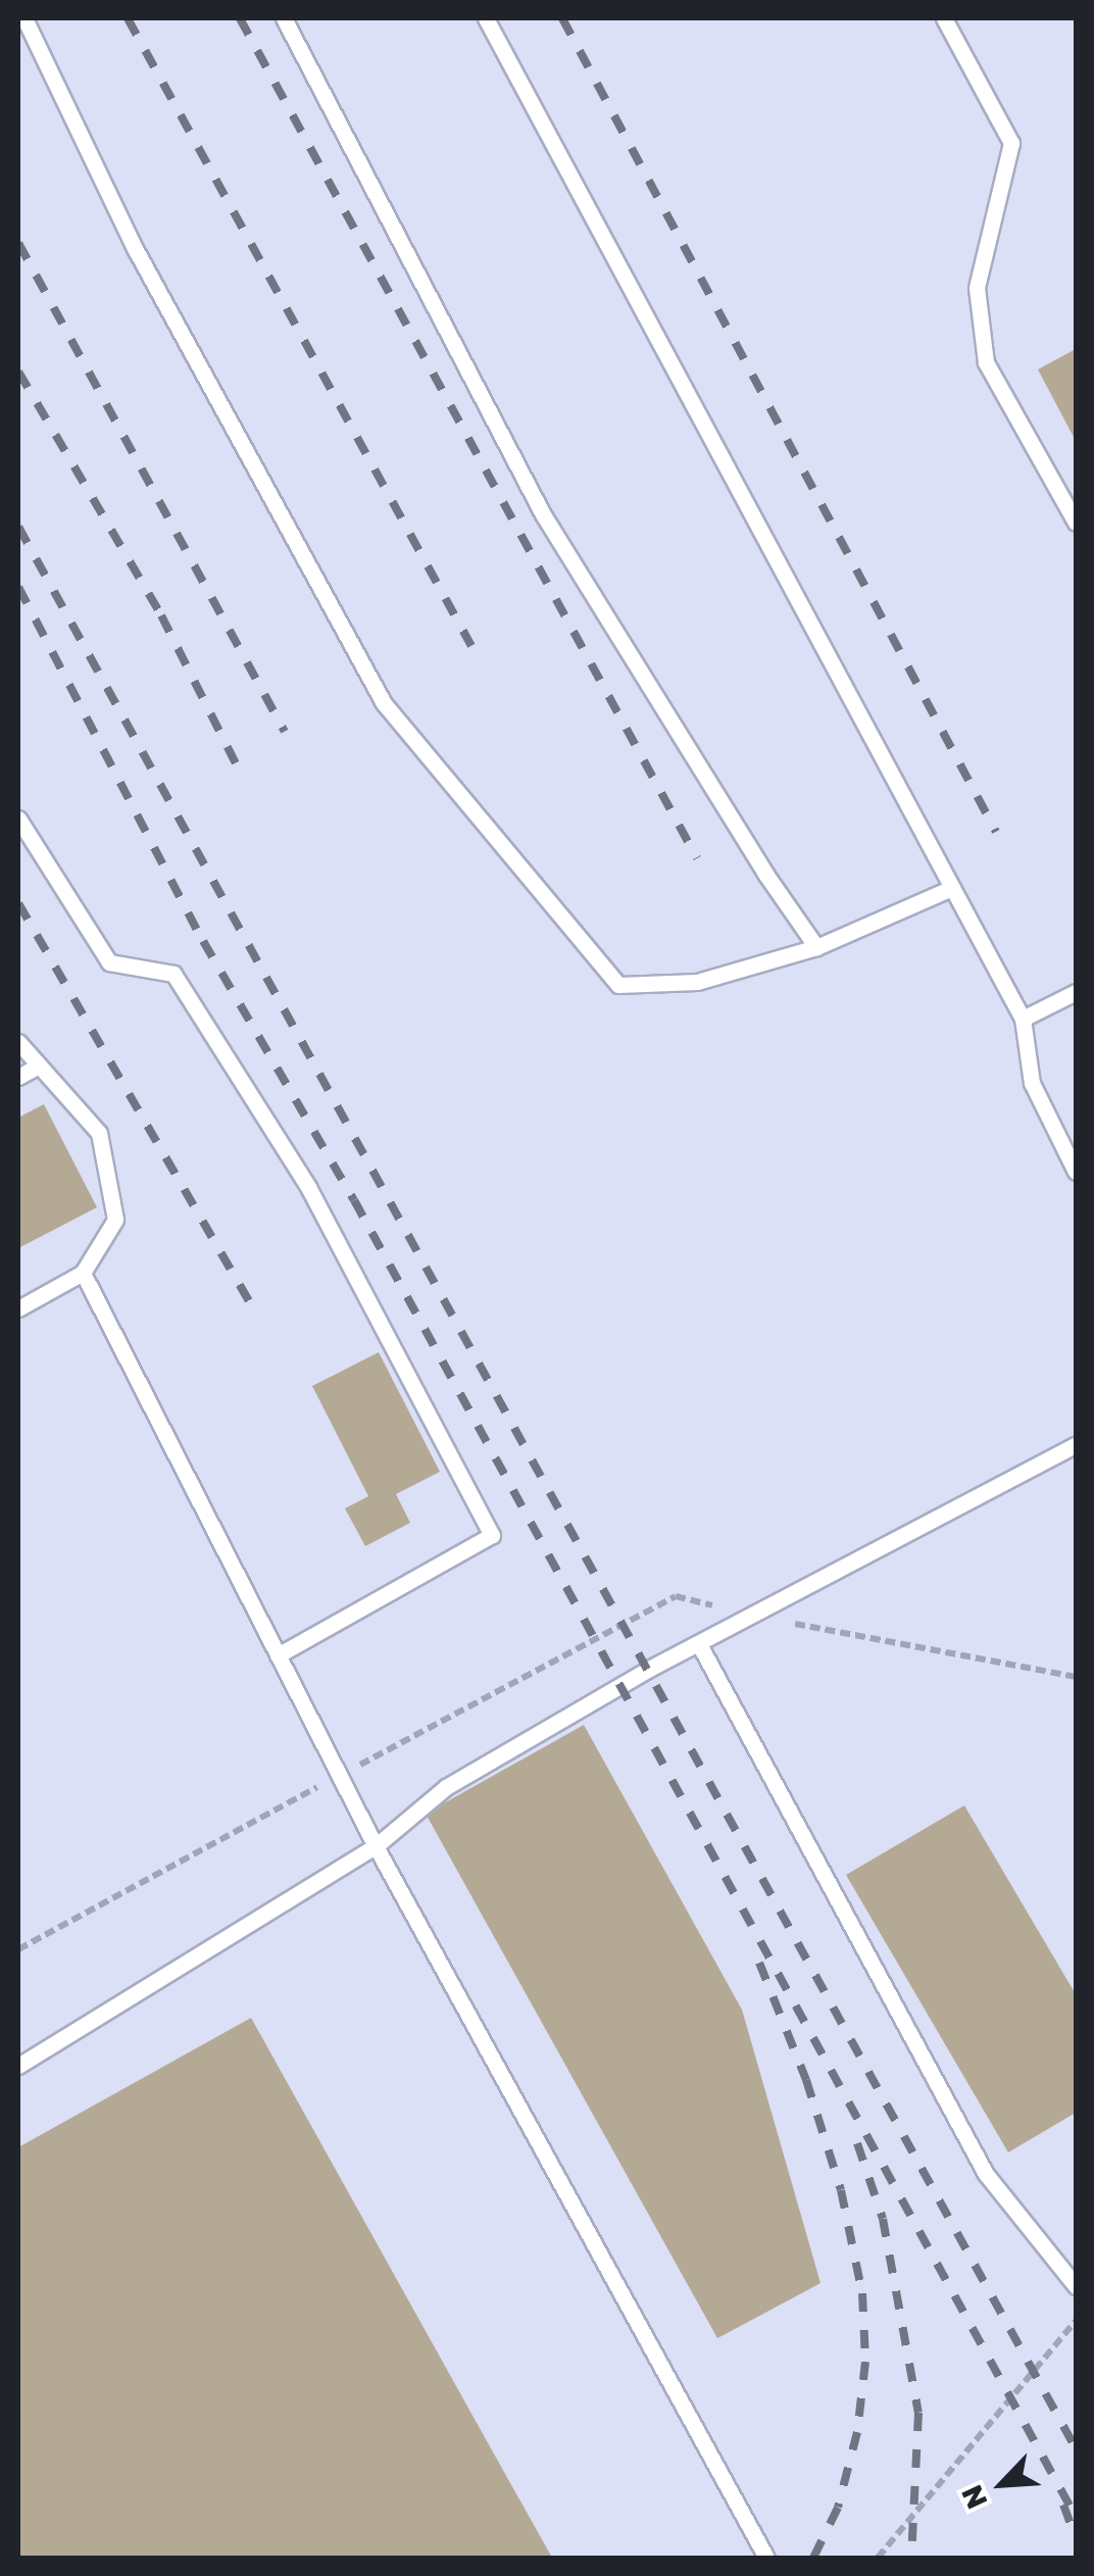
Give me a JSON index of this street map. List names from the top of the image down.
{
  "north": "bottom left"
}
